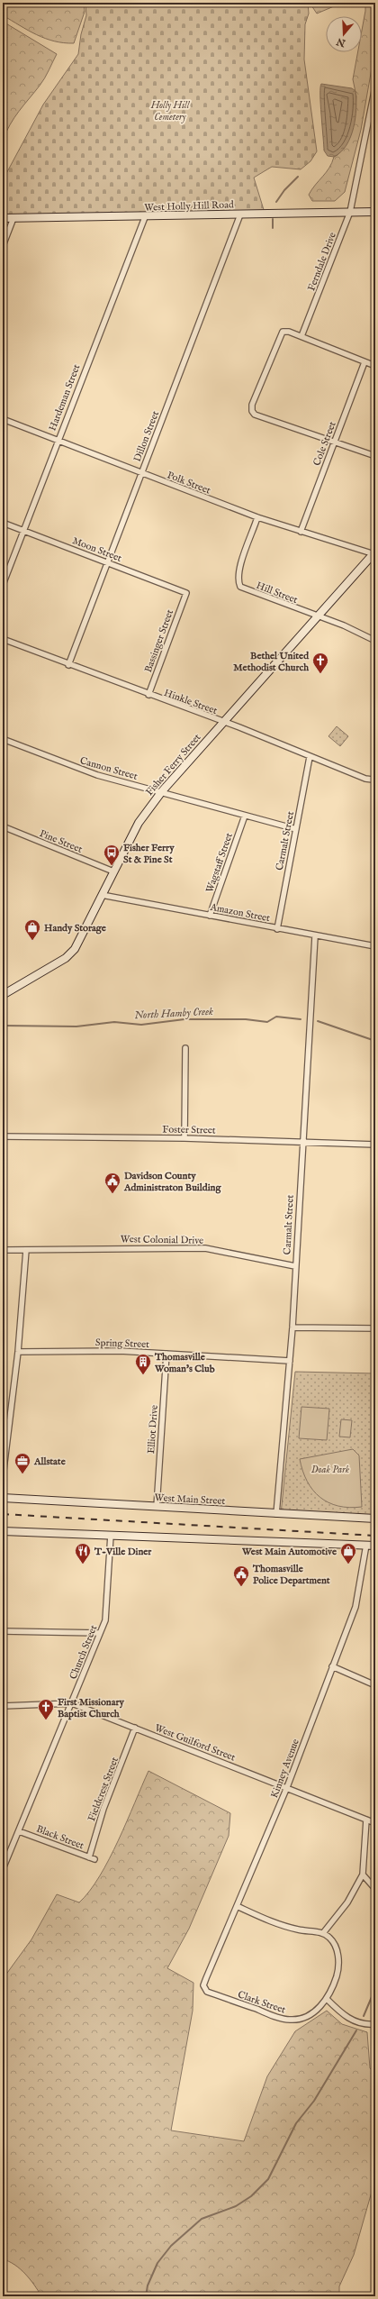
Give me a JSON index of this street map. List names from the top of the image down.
{
  "streets": {
    "street": [
      "West Holly Hill Road",
      "Ferndale Drive",
      "Hardeman Street",
      "Dillon Street",
      "Cole Street",
      "Polk Street",
      "Moon Street",
      "Hill Street",
      "Bassinger Street",
      "Hinkle Street",
      "Fisher Ferry Street",
      "Cannon Street",
      "Pine Street",
      "Carmalt Street",
      "Wagstaff Street",
      "Amazon Street",
      "Foster Street",
      "West Colonial Drive",
      "Spring Street",
      "Elliot Drive",
      "West Main Street",
      "Church Street",
      "West Guilford Street",
      "Kinney Avenue",
      "Fieldcrest Street",
      "Black Street",
      "Clark Street"
    ]
  },
  "crossings": [
    ["West Holly Hill Road", "Ferndale Drive"],
    ["West Holly Hill Road", "Hardeman Street"],
    ["West Holly Hill Road", "Dillon Street"],
    ["Hardeman Street", "Polk Street"],
    ["Hardeman Street", "Moon Street"],
    ["Dillon Street", "Polk Street"],
    ["Dillon Street", "Moon Street"],
    ["Dillon Street", "Hinkle Street"],
    ["Cole Street", "Polk Street"],
    ["Polk Street", "Hill Street"],
    ["Polk Street", "Fisher Ferry Street"],
    ["Moon Street", "Bassinger Street"],
    ["Hill Street", "Fisher Ferry Street"],
    ["Bassinger Street", "Hinkle Street"],
    ["Hinkle Street", "Fisher Ferry Street"],
    ["Hinkle Street", "Carmalt Street"],
    ["Fisher Ferry Street", "Cannon Street"],
    ["Fisher Ferry Street", "Pine Street"],
    ["Fisher Ferry Street", "Amazon Street"],
    ["Cannon Street", "Carmalt Street"],
    ["Cannon Street", "Wagstaff Street"],
    ["Carmalt Street", "Amazon Street"],
    ["Carmalt Street", "Foster Street"],
    ["Carmalt Street", "West Colonial Drive"],
    ["Carmalt Street", "Spring Street"],
    ["Carmalt Street", "West Main Street"],
    ["Wagstaff Street", "Amazon Street"],
    ["Spring Street", "Elliot Drive"],
    ["Elliot Drive", "West Main Street"],
    ["Church Street", "West Guilford Street"],
    ["Church Street", "Black Street"],
    ["West Guilford Street", "Kinney Avenue"],
    ["West Guilford Street", "Fieldcrest Street"],
    ["Kinney Avenue", "Clark Street"],
    ["Fieldcrest Street", "Black Street"]
  ],
  "water": ["North Hamby Creek"],
  "parks": ["Holly Hill Cemetery", "Doak Park"],
  "places": {
    "church": ["Bethel United Methodist Church", "First Missionary Baptist Church"],
    "bus stop": ["Fisher Ferry St & Pine St"],
    "shop": ["Handy Storage", "West Main Automotive"],
    "public building": ["Davidson County Administraton Building", "Thomasville Police Department"],
    "building": ["Thomasville Woman's Club"],
    "office": ["Allstate"],
    "restaurant": ["T-Ville Diner"]
  },
  "north": "bottom"
}
